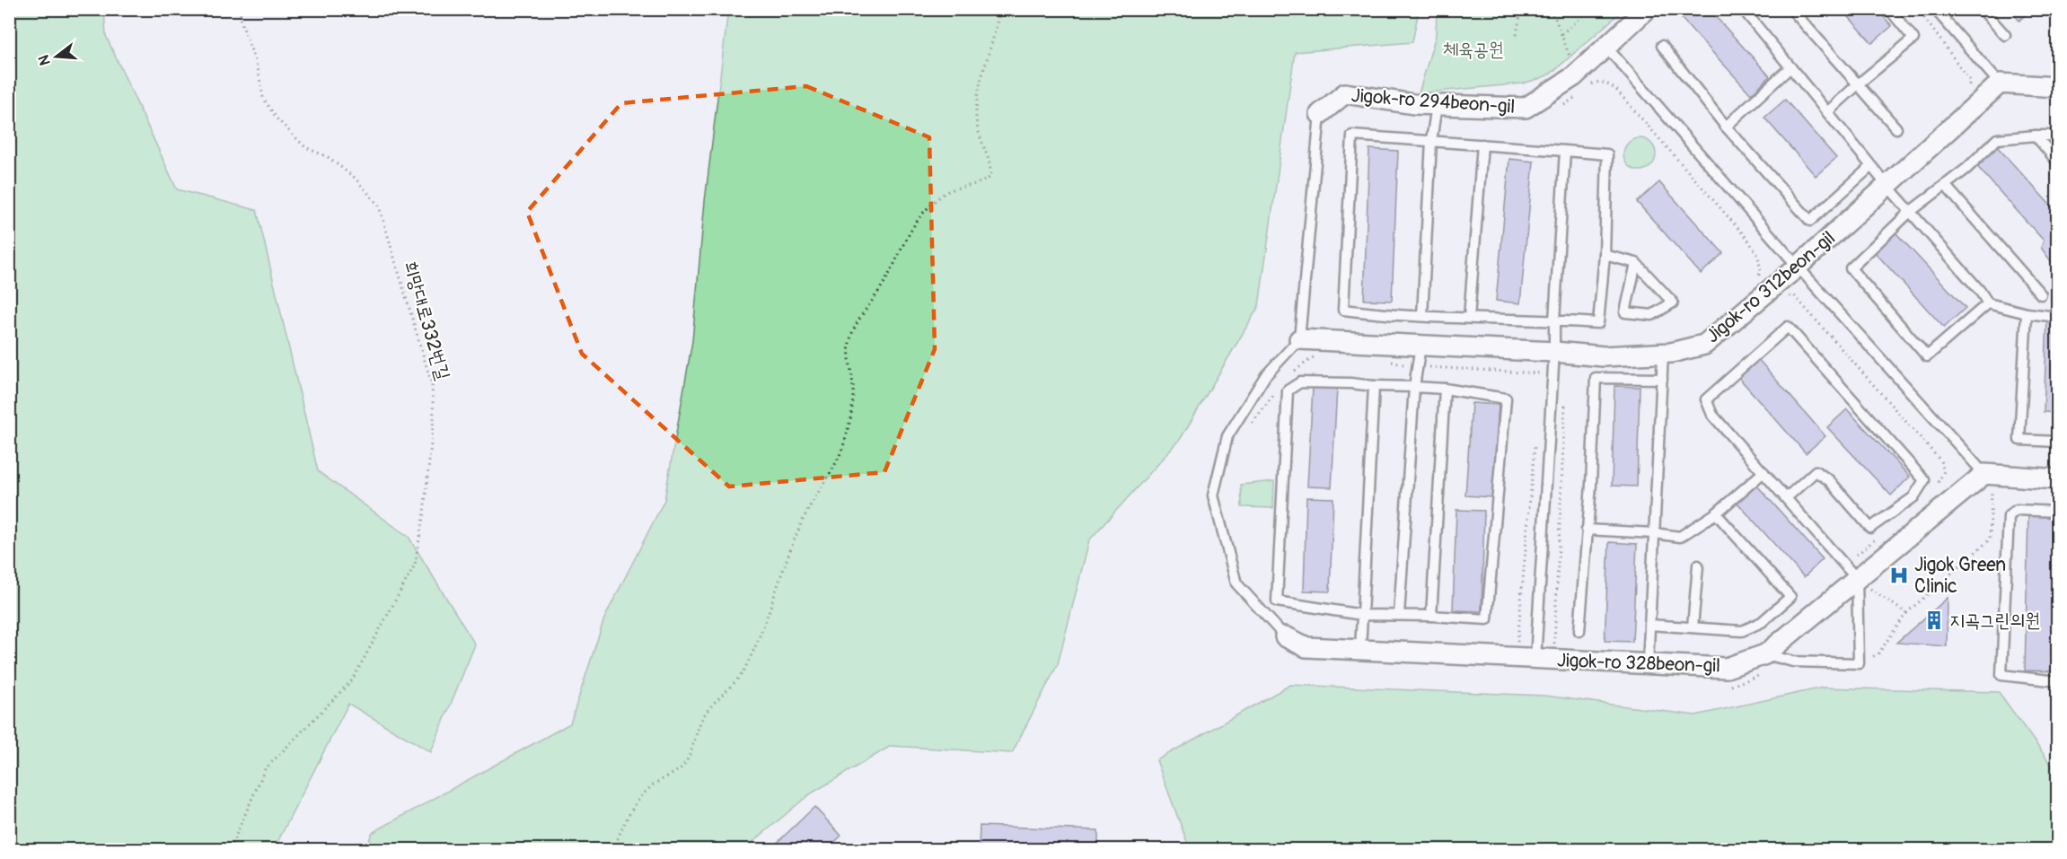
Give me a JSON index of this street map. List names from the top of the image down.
{
  "streets": {
    "street": ["Jigok-ro 294beon-gil", "Jigok-ro 312beon-gil", "Jigok-ro 328beon-gil"],
    "path": ["희망대로332번길"]
  },
  "parks": ["체육공원"],
  "places": {
    "hospital": ["Jigok Green Clinic"],
    "building": ["지곡그린의원"]
  },
  "north": "left"
}
